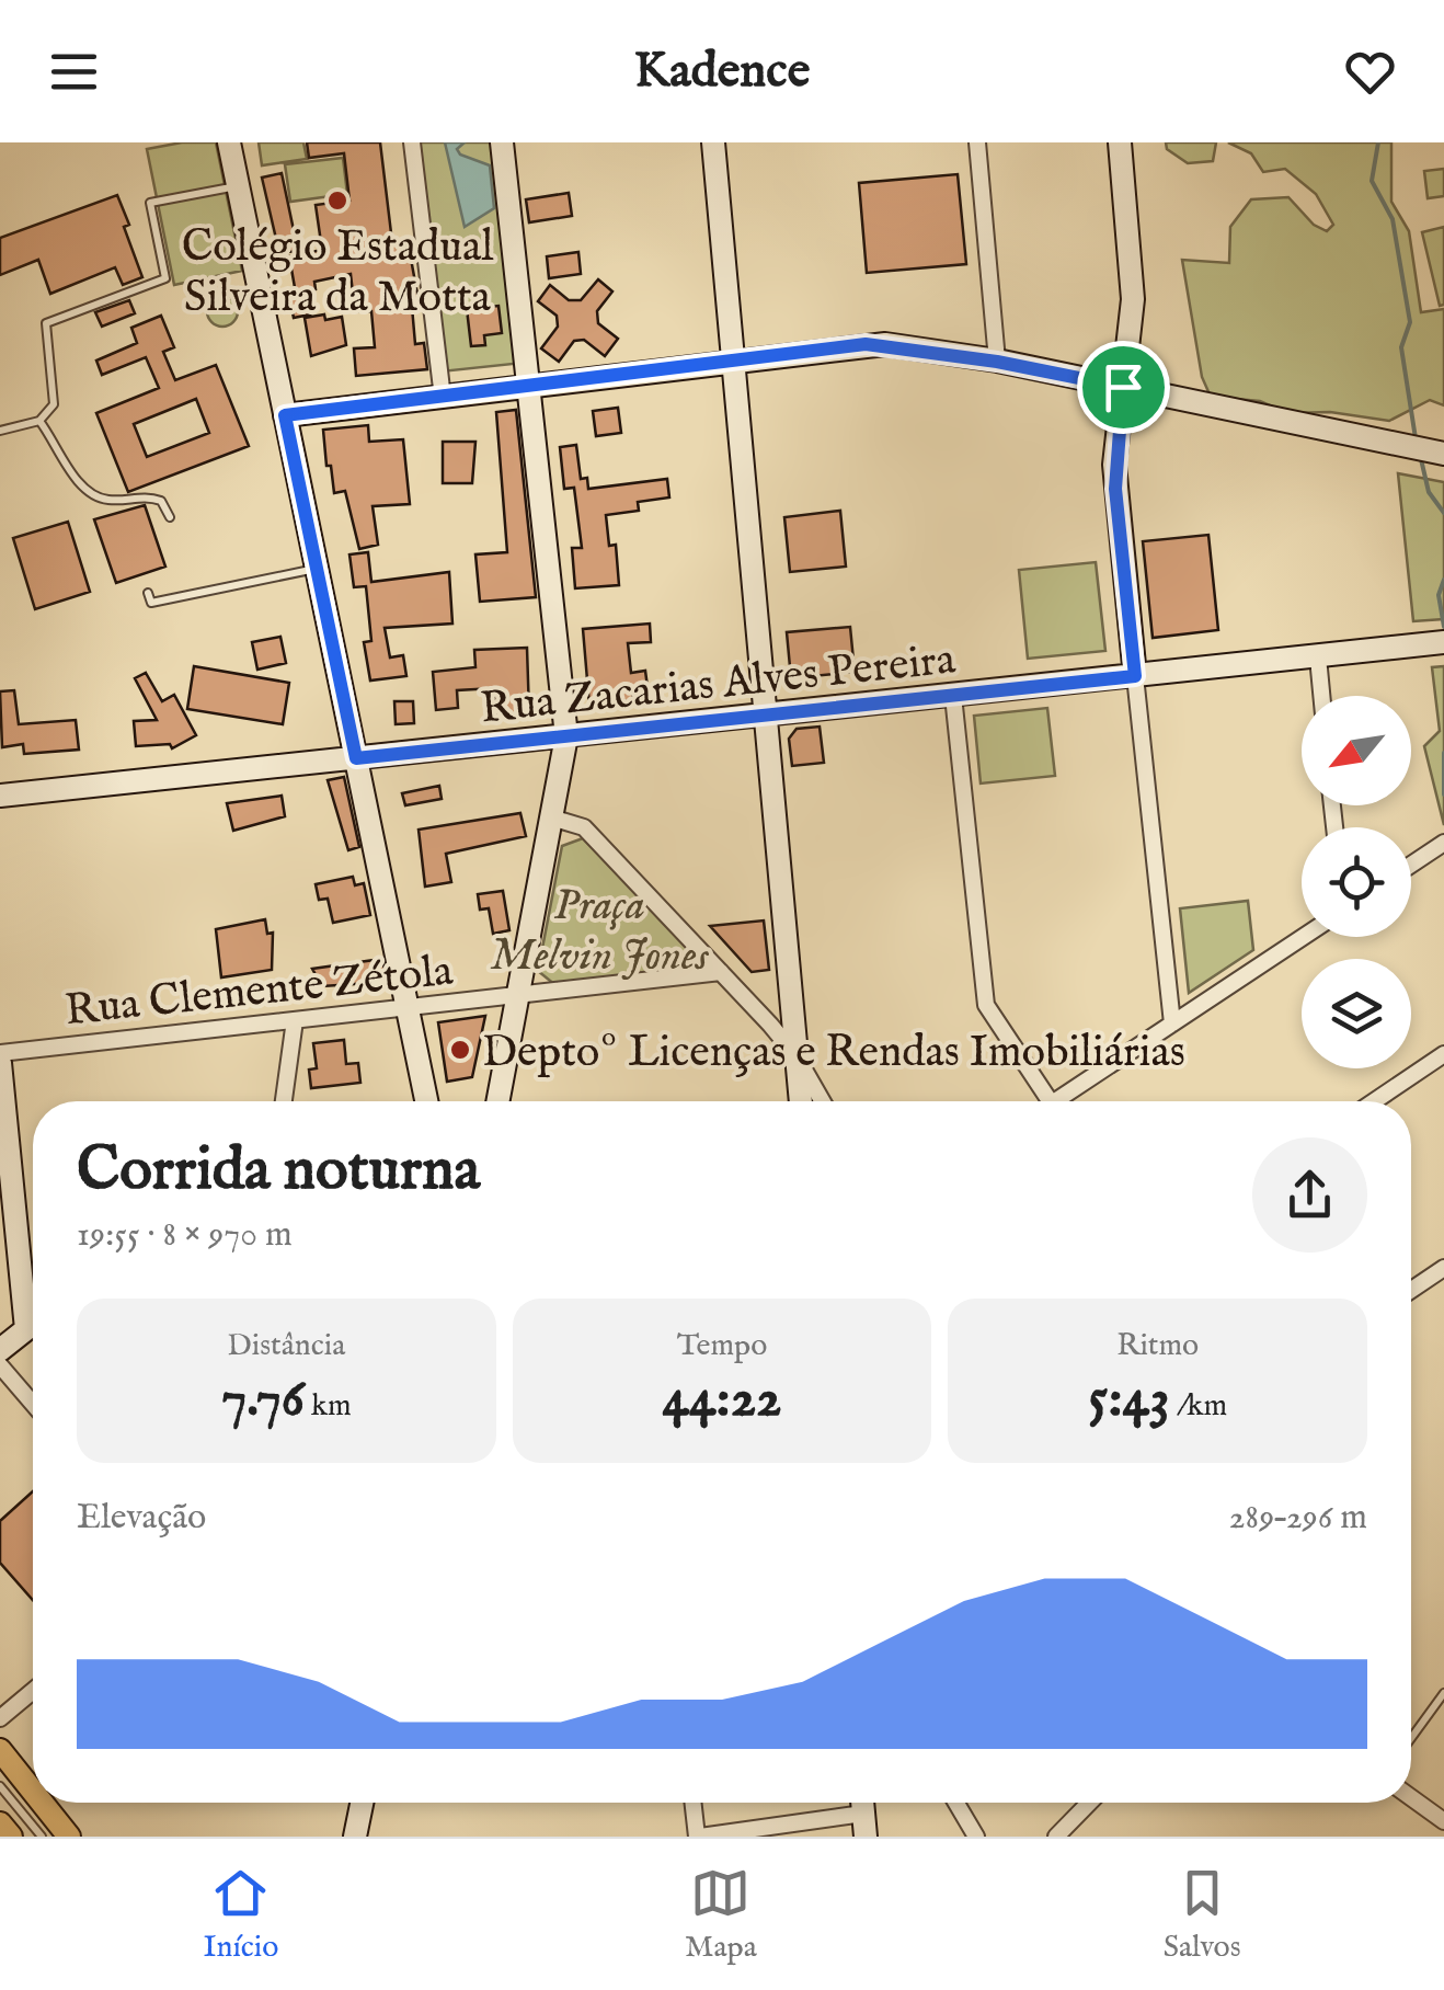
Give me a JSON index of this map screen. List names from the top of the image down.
{
  "streets": {
    "main road": ["Rua Zacarias Alves Pereira"],
    "street": ["Rua Clemente Zétola"]
  },
  "parks": ["Praça Melvin Jones"],
  "places": ["Colégio Estadual Silveira da Motta", "Deptoº Licenças e Rendas Imobiliárias"],
  "north": "bottom left",
  "page": {
    "header": "Kadence",
    "heading": ["Corrida noturna", "19:55 · 8 × 970 m"],
    "stats": [
      ["Distância", "7.76 km"],
      ["Tempo", "44:22"],
      ["Ritmo", "5:43 /km"]
    ],
    "chart": ["Elevação", "289–296 m"],
    "tabs": ["Início", "Mapa", "Salvos"]
  }
}
